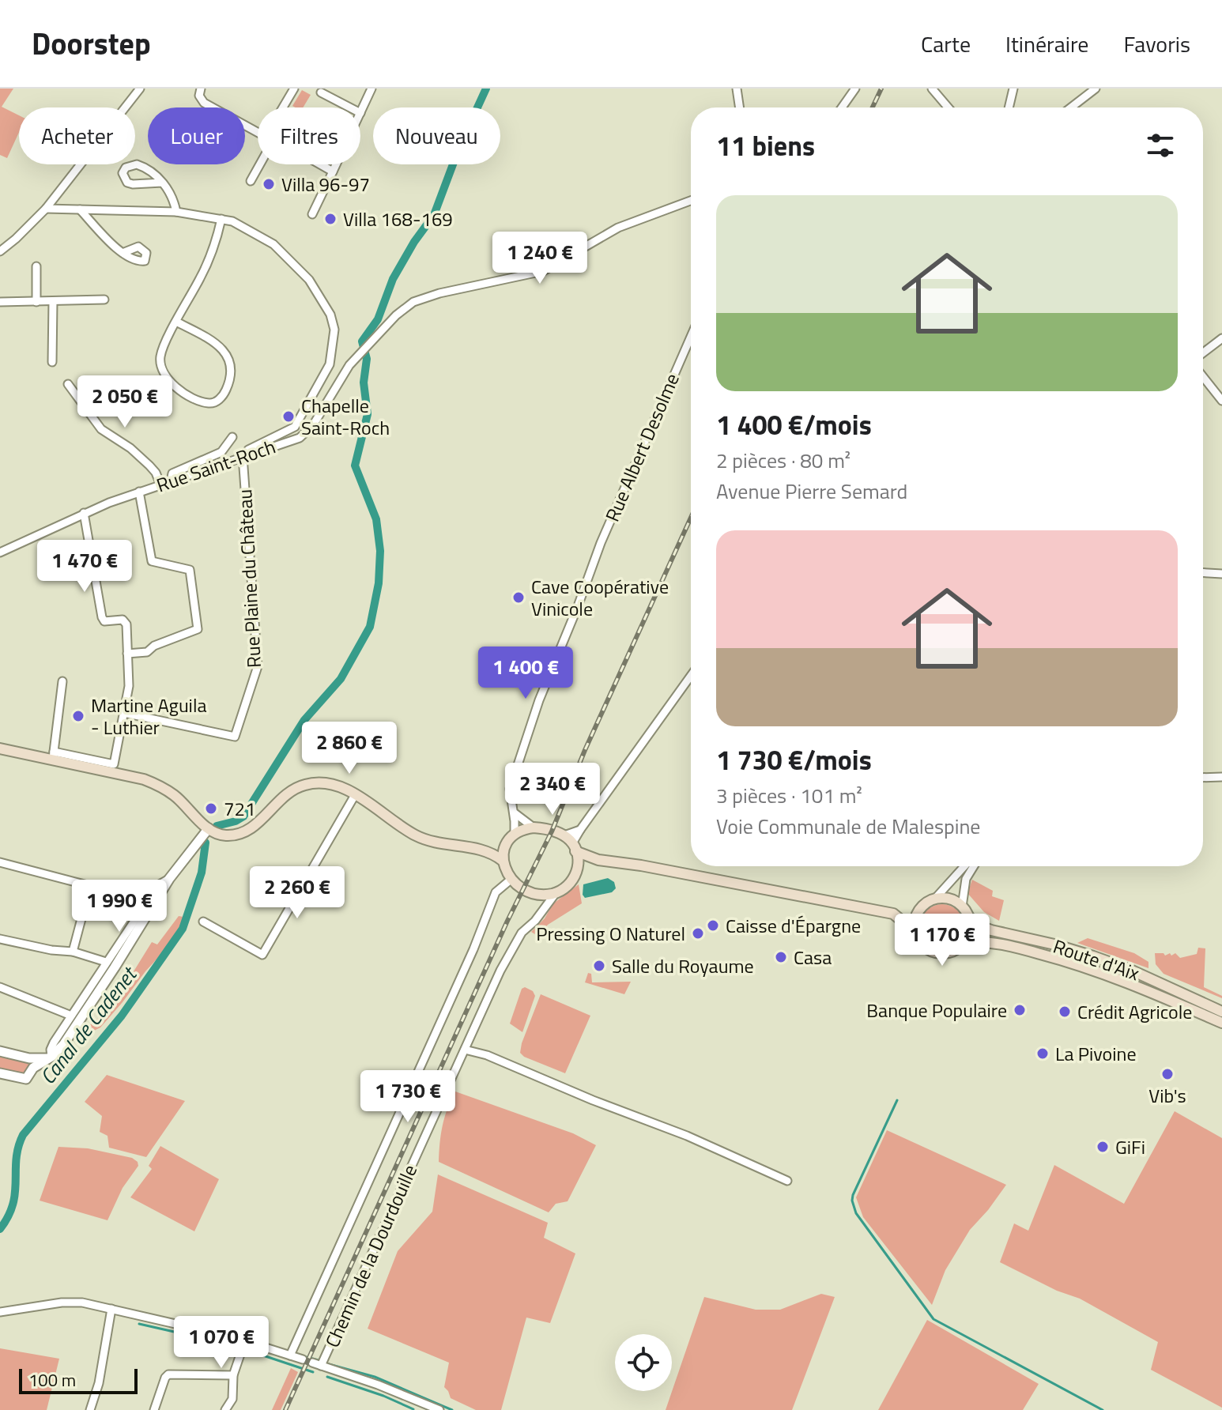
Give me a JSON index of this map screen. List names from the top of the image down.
{
  "streets": {
    "main road": ["Route d'Aix"],
    "street": [
      "Rue Albert Desolme",
      "Rue Saint-Roch",
      "Rue Plaine du Château",
      "Chemin de la Dourdouille"
    ]
  },
  "crossings": [
    ["Rue Albert Desolme", "Chemin de la Dourdouille"],
    ["Rue Saint-Roch", "Rue Plaine du Château"]
  ],
  "water": ["Canal de Cadenet"],
  "places": [
    "Villa 96-97",
    "Villa 168-169",
    "Chapelle Saint-Roch",
    "Cave Coopérative Vinicole",
    "Martine Aguila - Luthier",
    "721",
    "Caisse d'Épargne",
    "Pressing O Naturel",
    "Casa",
    "Salle du Royaume",
    "Banque Populaire",
    "Crédit Agricole",
    "La Pivoine",
    "Vib's",
    "GiFi"
  ],
  "scale_bar": "100 m",
  "page": {
    "header": "Doorstep",
    "nav": ["Carte", "Itinéraire", "Favoris"],
    "chip": [
      "Acheter",
      "Louer",
      "Filtres",
      "Nouveau"
    ],
    "heading": "11 biens",
    "list": [
      {
        "name": "1 400 €/mois",
        "note": "2 pièces · 80 m² · Avenue Pierre Semard"
      },
      {
        "name": "1 730 €/mois",
        "note": "3 pièces · 101 m² · Voie Communale de Malespine"
      }
    ],
    "price": [
      "1 240 €",
      "2 050 €",
      "1 470 €",
      "1 400 €",
      "2 860 €",
      "2 340 €",
      "2 260 €",
      "1 990 €",
      "1 170 €",
      "1 730 €",
      "1 070 €"
    ],
    "scale": "100 m"
  }
}
